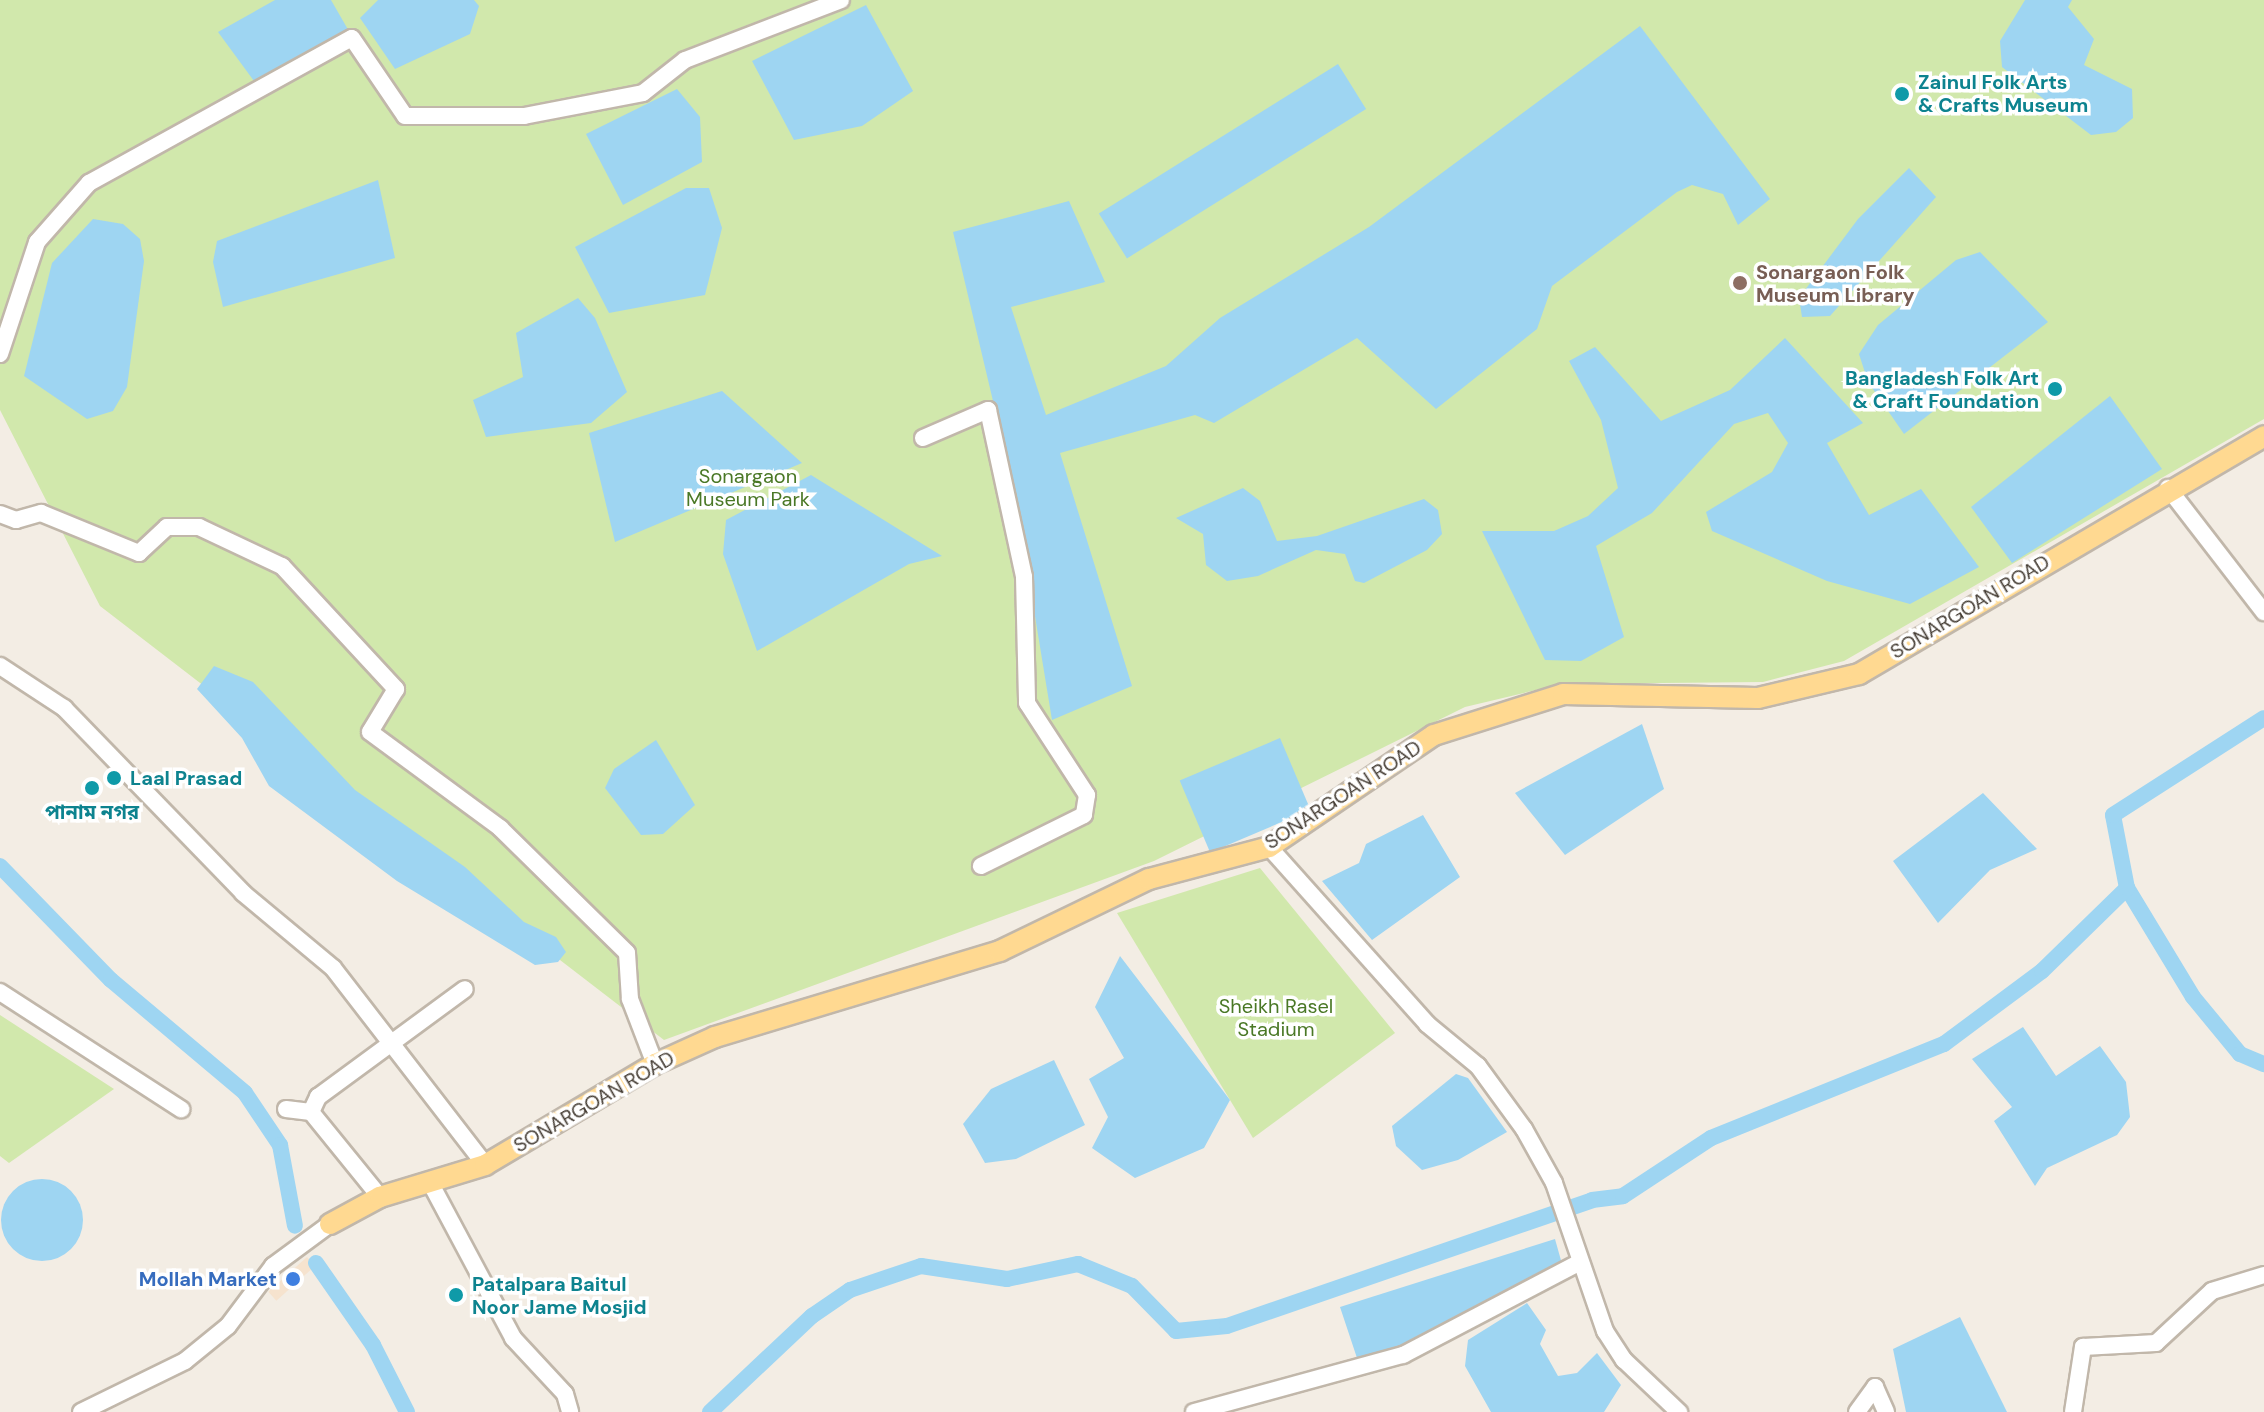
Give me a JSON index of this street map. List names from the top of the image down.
{
  "streets": {
    "main road": ["SONARGOAN ROAD"]
  },
  "parks": ["Sonargaon Museum Park", "Sheikh Rasel Stadium"],
  "places": [
    "Zainul Folk Arts & Crafts Museum",
    "Sonargaon Folk Museum Library",
    "Bangladesh Folk Art & Craft Foundation",
    "Laal Prasad",
    "পানাম নগর",
    "Mollah Market",
    "Patalpara Baitul Noor Jame Mosjid"
  ]
}
